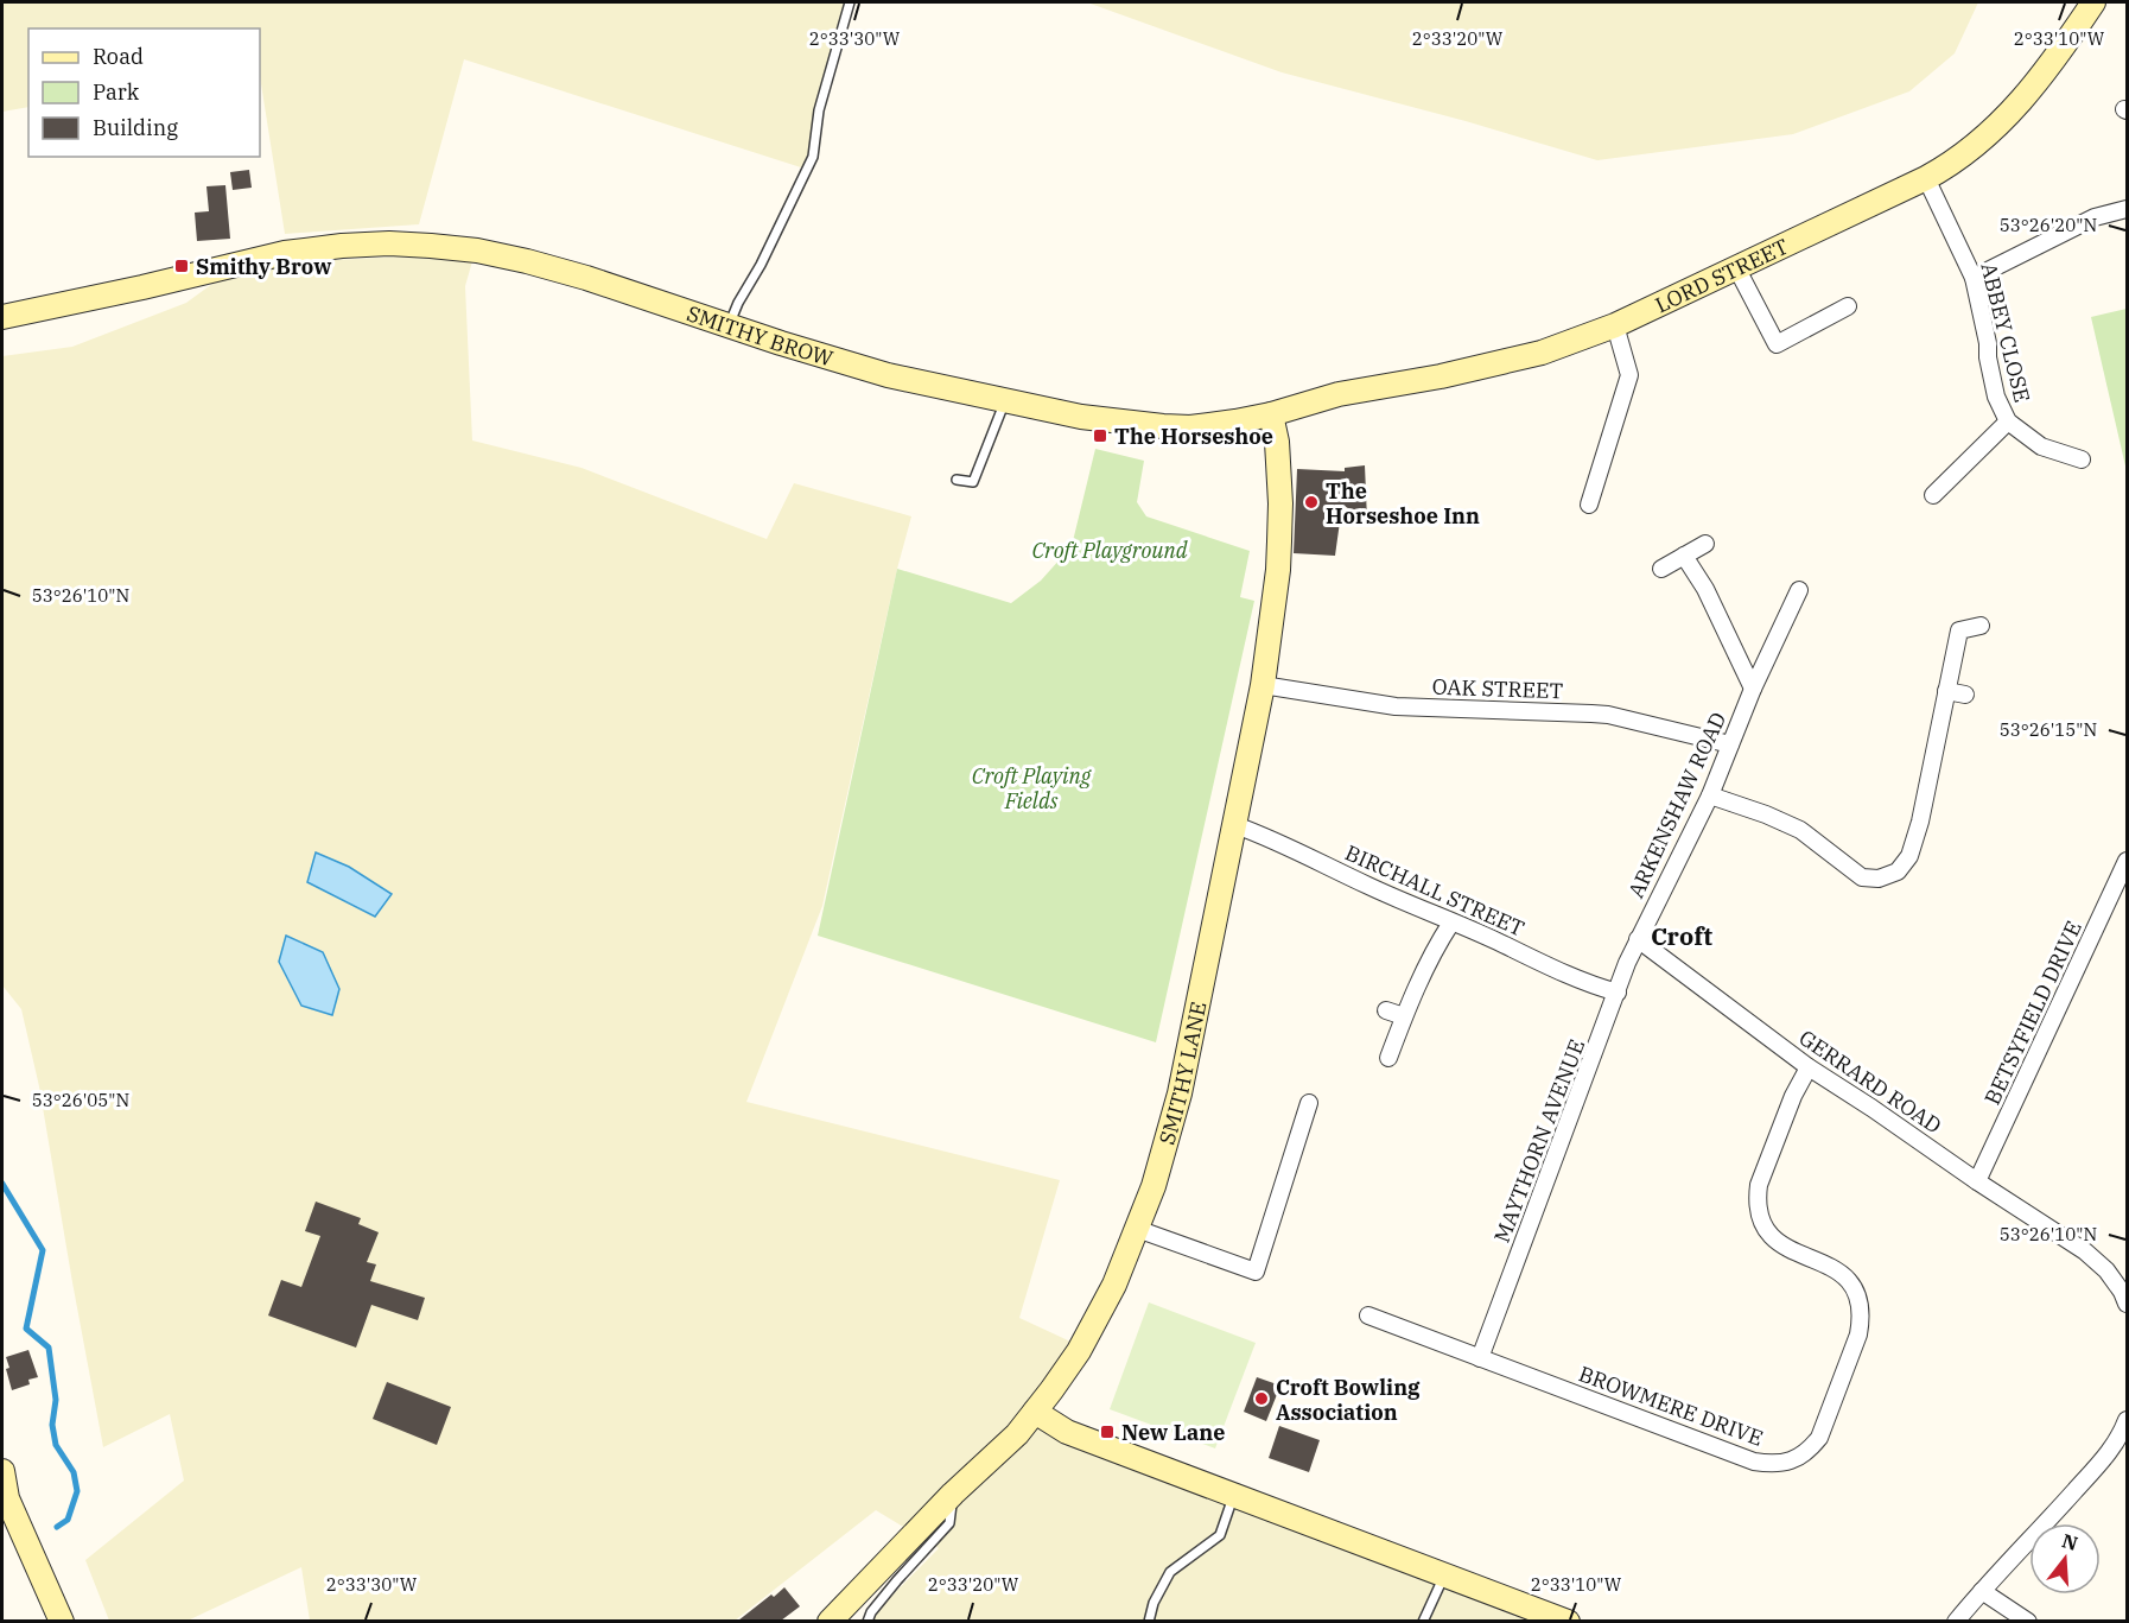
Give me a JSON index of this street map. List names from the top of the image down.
{
  "streets": {
    "street": [
      "LORD STREET",
      "ABBEY CLOSE",
      "SMITHY BROW",
      "OAK STREET",
      "ARKENSHAW ROAD",
      "BIRCHALL STREET",
      "BETSYFIELD DRIVE",
      "SMITHY LANE",
      "GERRARD ROAD",
      "MAYTHORN AVENUE",
      "BROWMERE DRIVE"
    ]
  },
  "crossings": [
    ["LORD STREET", "ABBEY CLOSE"],
    ["LORD STREET", "SMITHY BROW"],
    ["LORD STREET", "SMITHY LANE"],
    ["SMITHY BROW", "SMITHY LANE"],
    ["OAK STREET", "ARKENSHAW ROAD"],
    ["OAK STREET", "SMITHY LANE"],
    ["ARKENSHAW ROAD", "GERRARD ROAD"],
    ["ARKENSHAW ROAD", "MAYTHORN AVENUE"],
    ["BIRCHALL STREET", "SMITHY LANE"],
    ["BIRCHALL STREET", "MAYTHORN AVENUE"],
    ["BETSYFIELD DRIVE", "GERRARD ROAD"],
    ["GERRARD ROAD", "MAYTHORN AVENUE"],
    ["GERRARD ROAD", "BROWMERE DRIVE"],
    ["MAYTHORN AVENUE", "BROWMERE DRIVE"]
  ],
  "districts": ["Croft"],
  "parks": ["Croft Playground", "Croft Playing Fields"],
  "places": {
    "transit": ["Smithy Brow", "The Horseshoe", "New Lane"],
    "other": ["The Horseshoe Inn", "Croft Bowling Association"]
  },
  "legend": ["Road", "Park", "Building"],
  "north": "top",
  "coordinates": [
    "2°33'30\"W",
    "2°33'20\"W",
    "2°33'10\"W",
    "53°26'20\"N",
    "53°26'10\"N",
    "53°26'15\"N",
    "53°26'05\"N"
  ]
}
